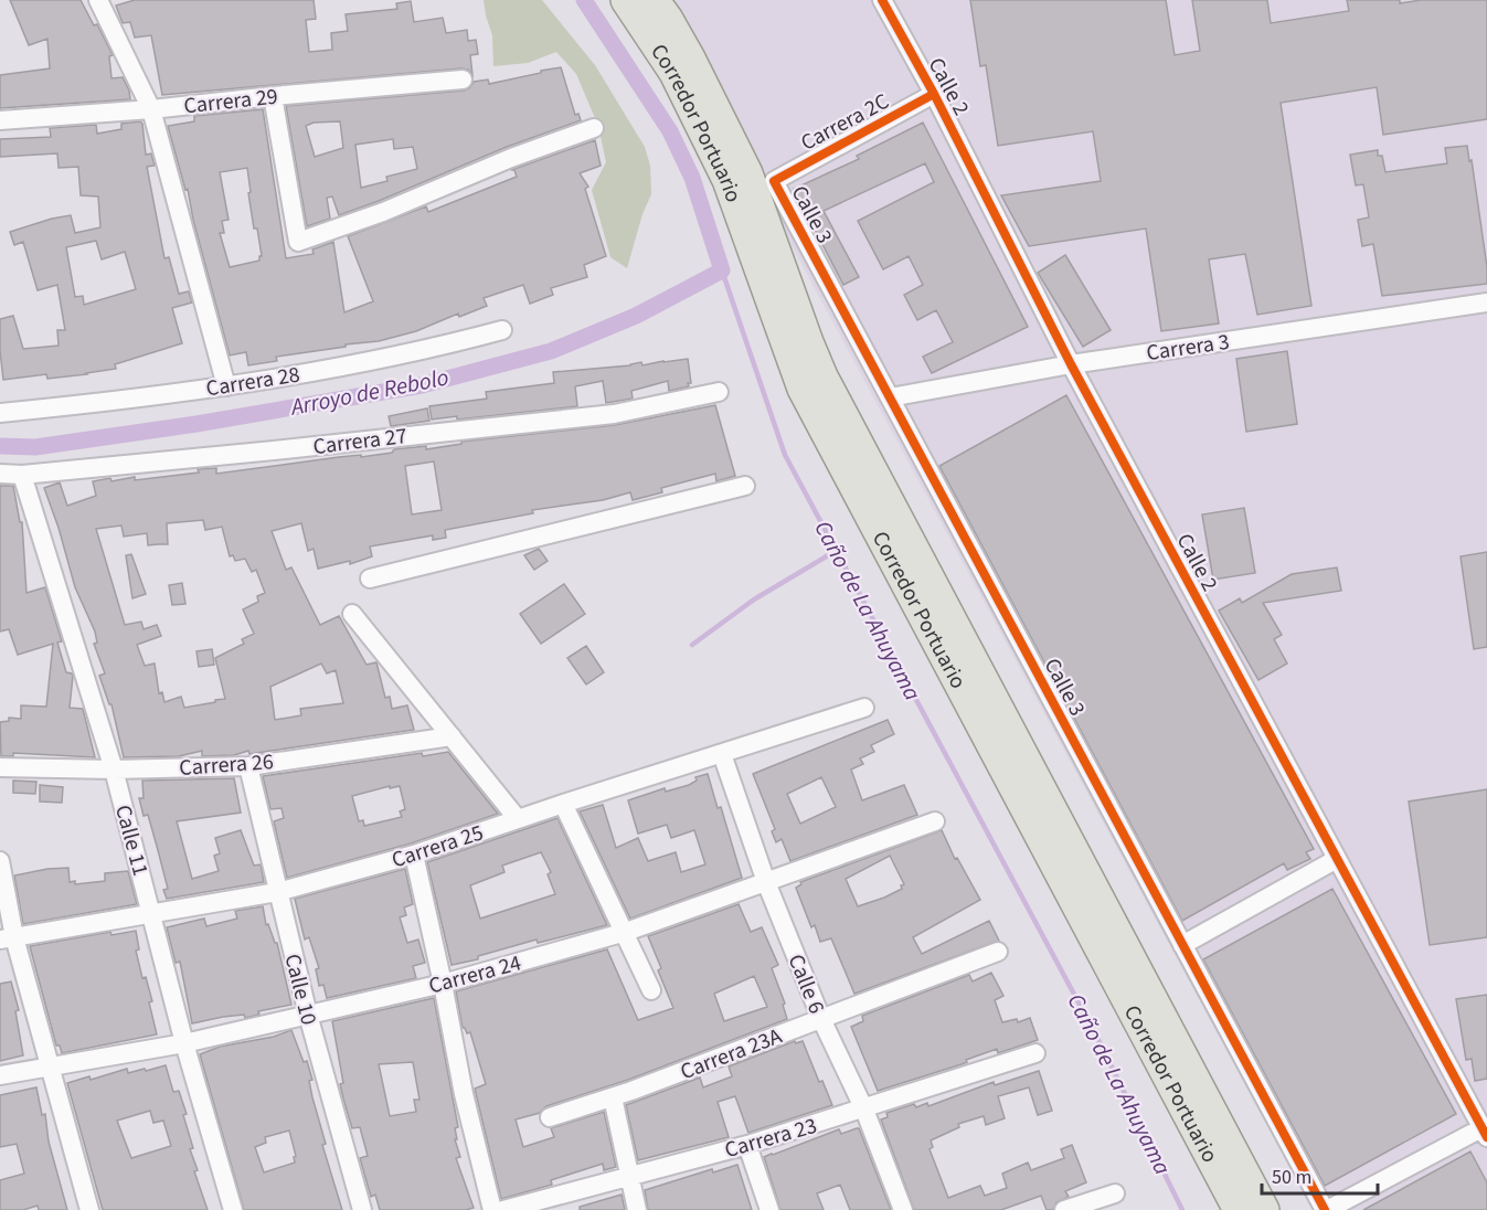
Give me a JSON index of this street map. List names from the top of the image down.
{
  "streets": {
    "main road": ["Corredor Portuario"],
    "street": [
      "Calle 2",
      "Carrera 29",
      "Carrera 2C",
      "Calle 3",
      "Carrera 3",
      "Carrera 28",
      "Carrera 27",
      "Carrera 26",
      "Calle 11",
      "Carrera 25",
      "Carrera 24",
      "Calle 6",
      "Calle 10",
      "Carrera 23A",
      "Carrera 23"
    ]
  },
  "crossings": [
    ["Calle 2", "Carrera 2C"],
    ["Calle 2", "Carrera 3"],
    ["Carrera 2C", "Corredor Portuario"],
    ["Carrera 2C", "Calle 3"],
    ["Corredor Portuario", "Calle 3"],
    ["Calle 3", "Carrera 3"],
    ["Carrera 27", "Calle 11"],
    ["Carrera 26", "Calle 11"],
    ["Carrera 26", "Calle 10"],
    ["Calle 11", "Carrera 25"],
    ["Calle 11", "Carrera 24"],
    ["Carrera 25", "Calle 6"],
    ["Carrera 25", "Calle 10"],
    ["Carrera 24", "Calle 6"],
    ["Carrera 24", "Calle 10"],
    ["Calle 6", "Carrera 23A"],
    ["Calle 6", "Carrera 23"]
  ],
  "water": ["Arroyo de Rebolo", "Caño de La Ahuyama"],
  "scale_bar": "50 m"
}
